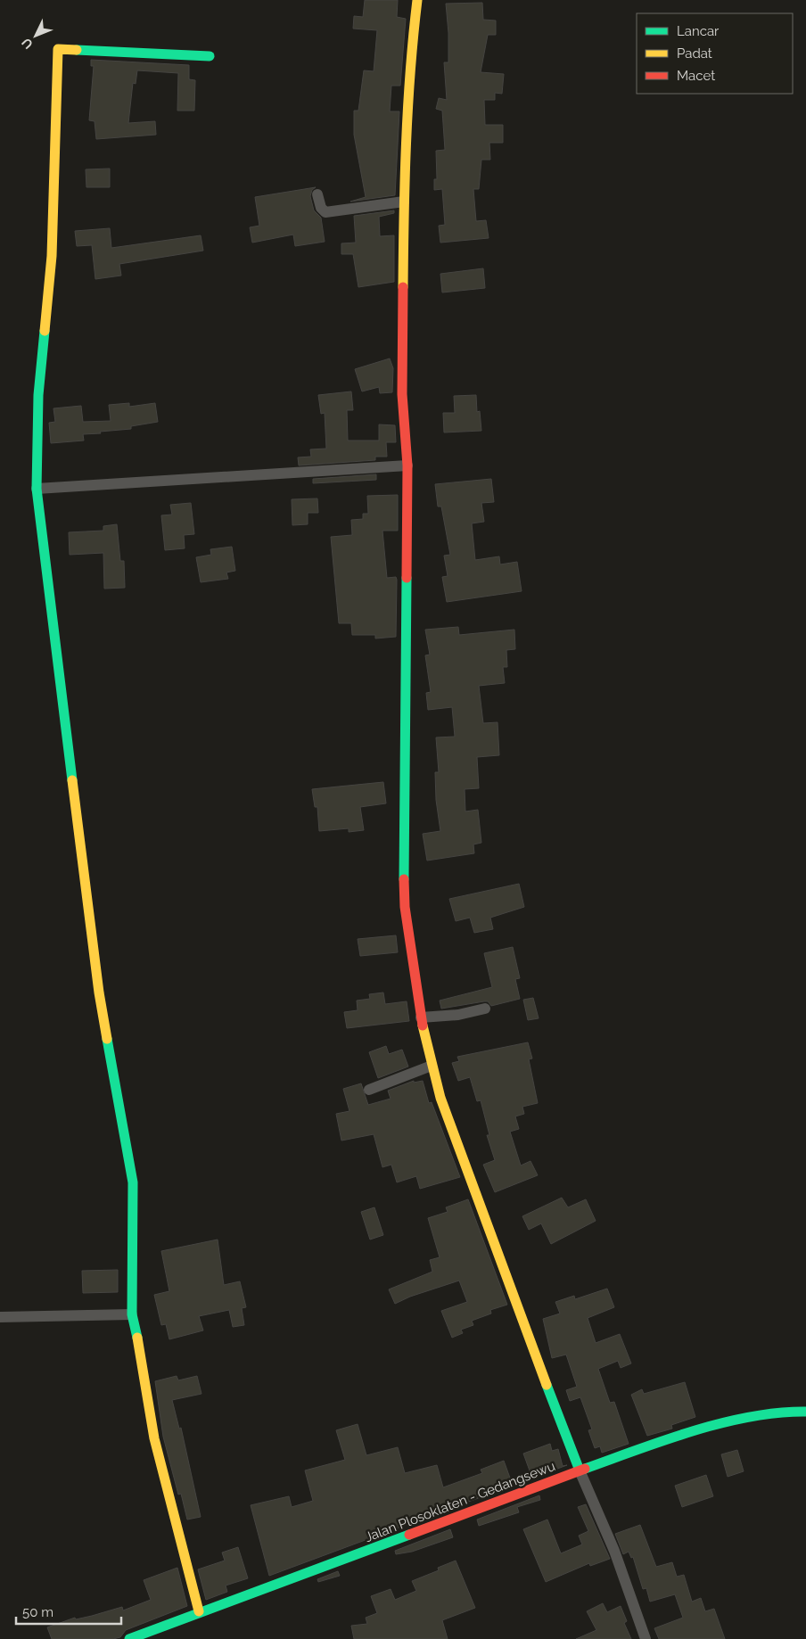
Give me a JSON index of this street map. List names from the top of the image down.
{
  "streets": {
    "street": ["Jalan Plosoklaten - Gedangsewu"]
  },
  "legend": ["Lancar", "Padat", "Macet"],
  "scale_bar": "50 m",
  "north": "bottom left"
}
